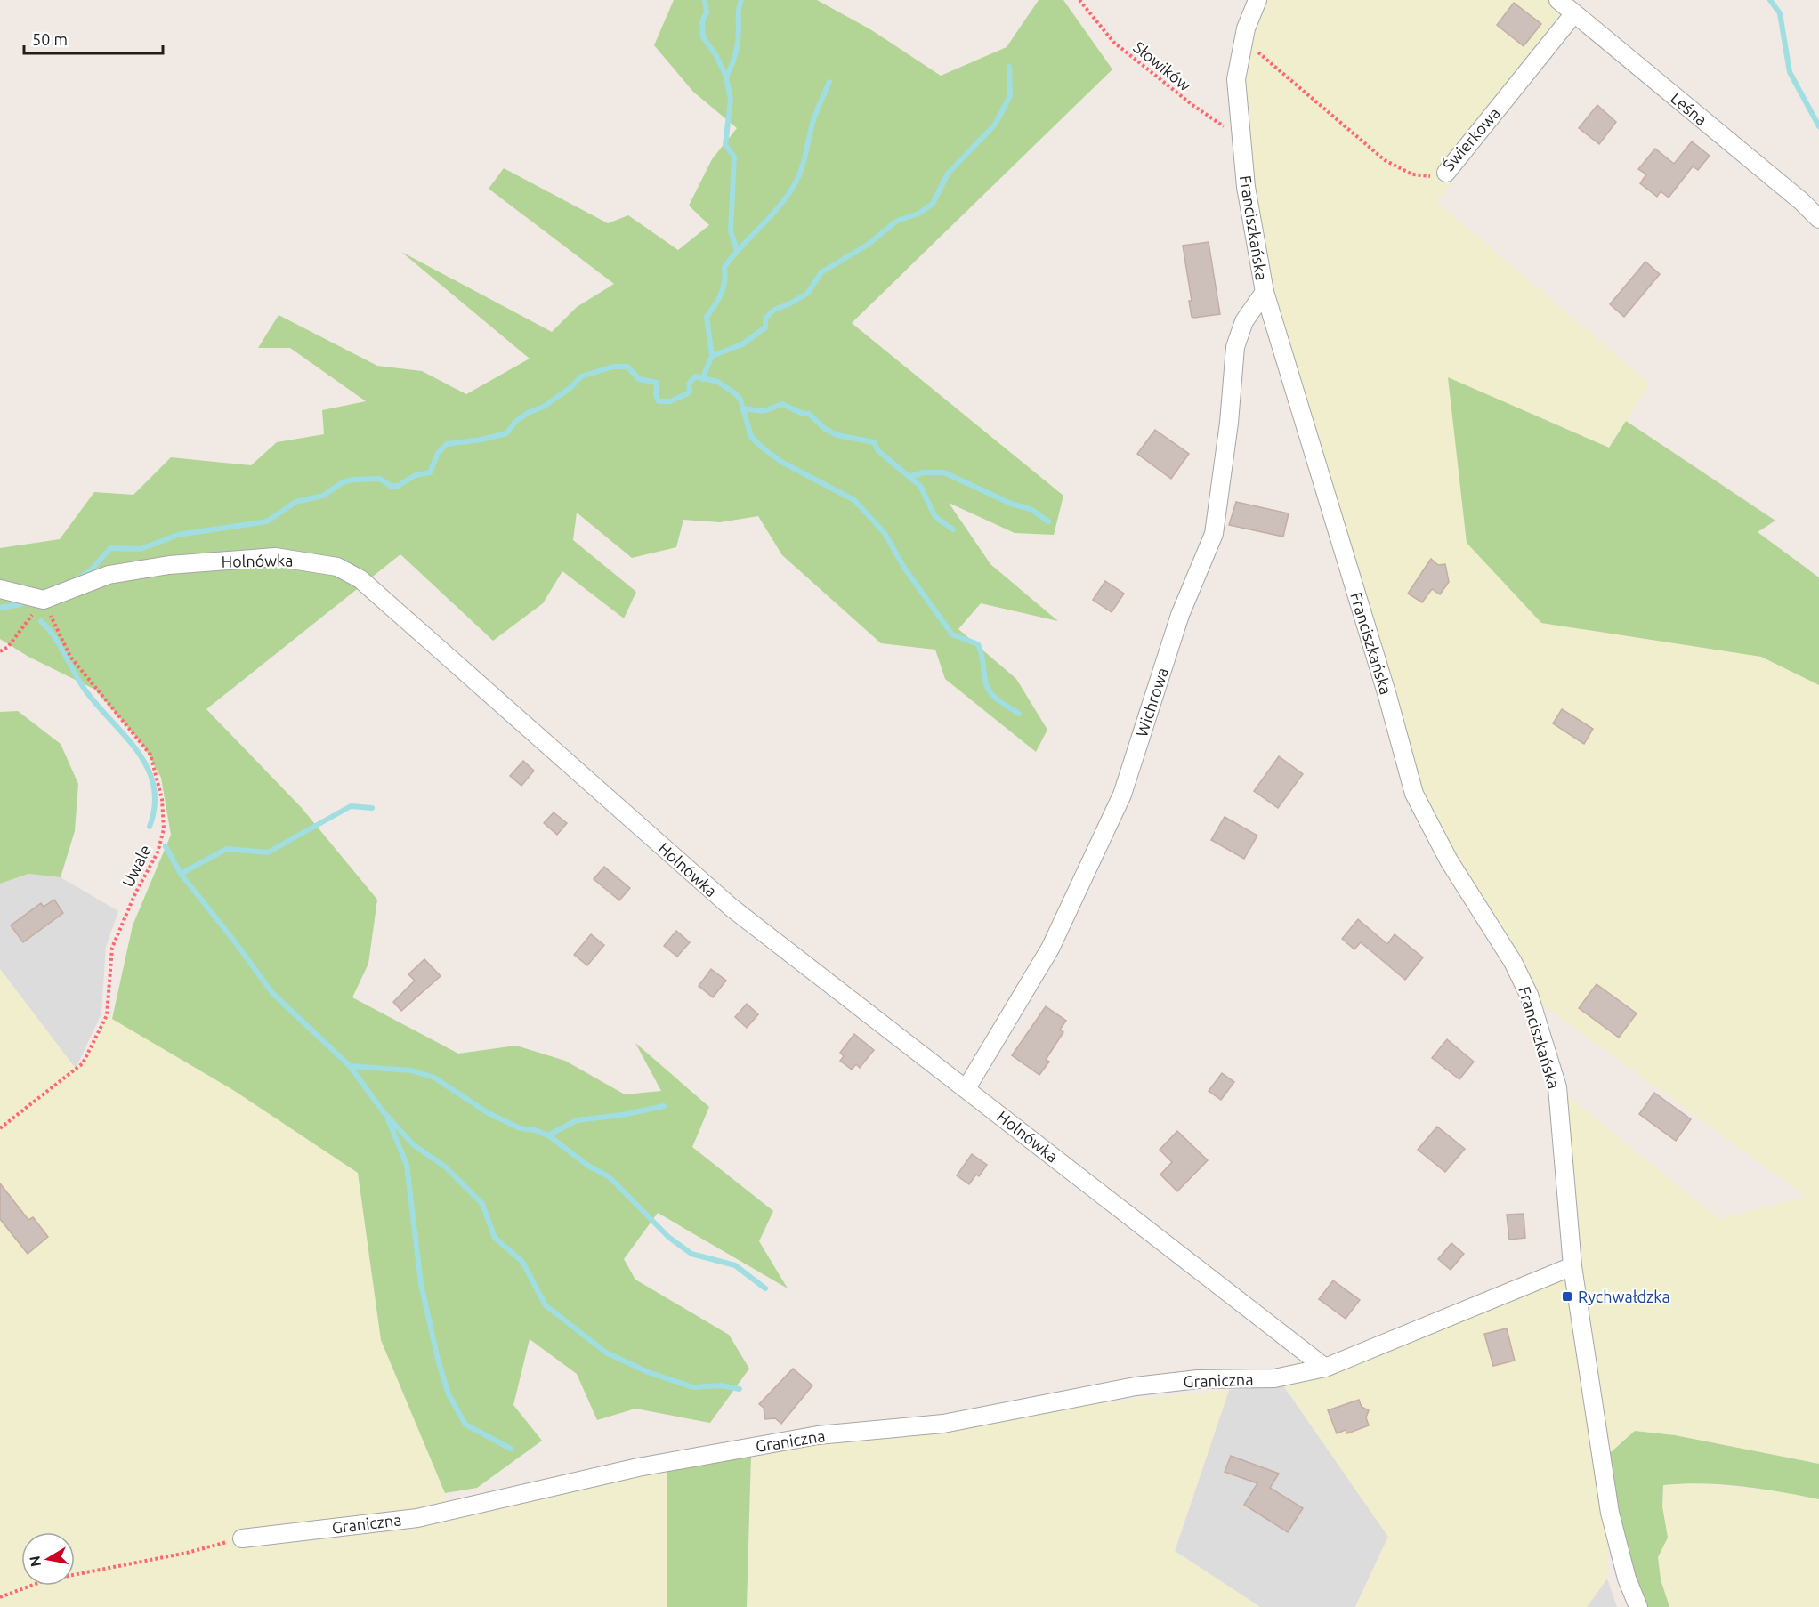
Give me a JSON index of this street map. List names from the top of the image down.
{
  "streets": {
    "street": [
      "Leśna",
      "Świerkowa",
      "Franciszkańska",
      "Holnówka",
      "Wichrowa",
      "Graniczna"
    ],
    "path": ["Słowików", "Uwale"]
  },
  "crossings": [
    ["Słowików", "Franciszkańska"],
    ["Leśna", "Świerkowa"],
    ["Świerkowa", "Franciszkańska"],
    ["Franciszkańska", "Wichrowa"],
    ["Franciszkańska", "Graniczna"],
    ["Holnówka", "Wichrowa"],
    ["Holnówka", "Uwale"],
    ["Holnówka", "Graniczna"]
  ],
  "places": {
    "transit": ["Rychwałdzka"]
  },
  "scale_bar": "50 m",
  "north": "left"
}
